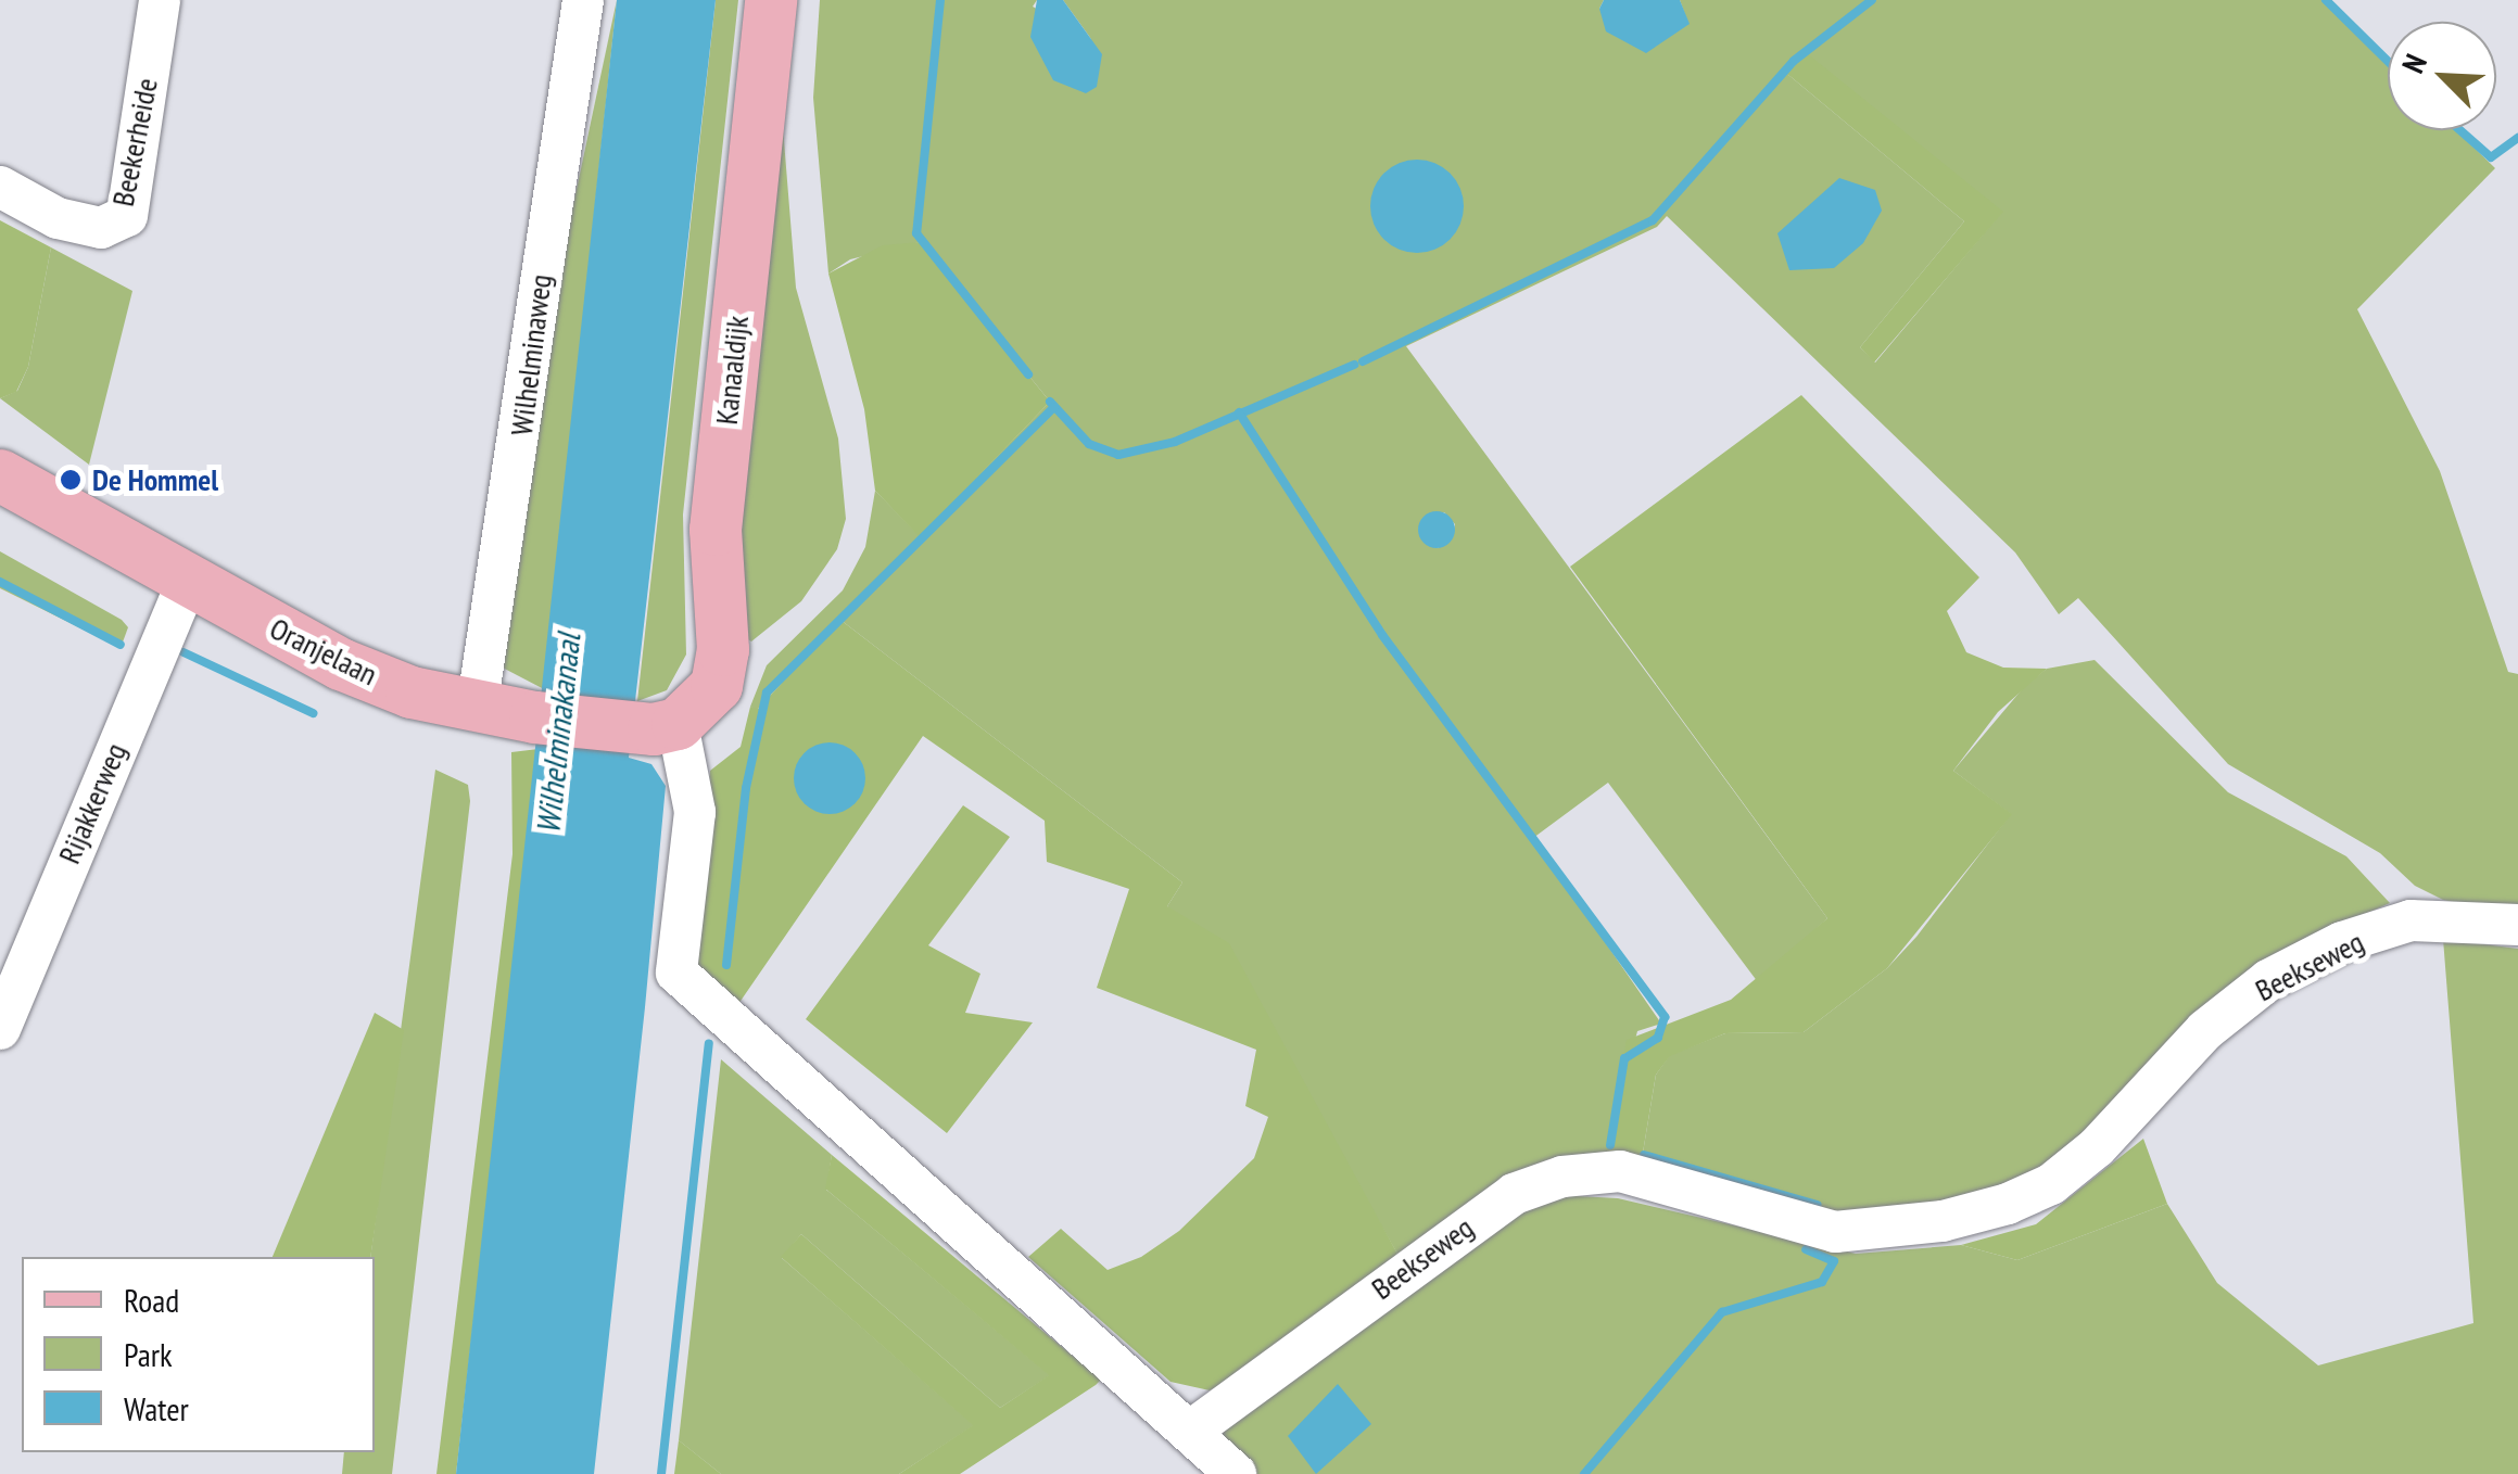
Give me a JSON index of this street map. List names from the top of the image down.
{
  "streets": {
    "main road": ["Kanaaldijk", "Oranjelaan"],
    "street": [
      "Beekerheide",
      "Wilhelminaweg",
      "Rijakkerweg",
      "Beekseweg"
    ]
  },
  "crossings": [
    ["Wilhelminaweg", "Oranjelaan"],
    ["Kanaaldijk", "Oranjelaan"],
    ["Oranjelaan", "Rijakkerweg"]
  ],
  "water": ["Wilhelminakanaal"],
  "places": ["De Hommel"],
  "legend": ["Road", "Park", "Water"],
  "north": "top left"
}
